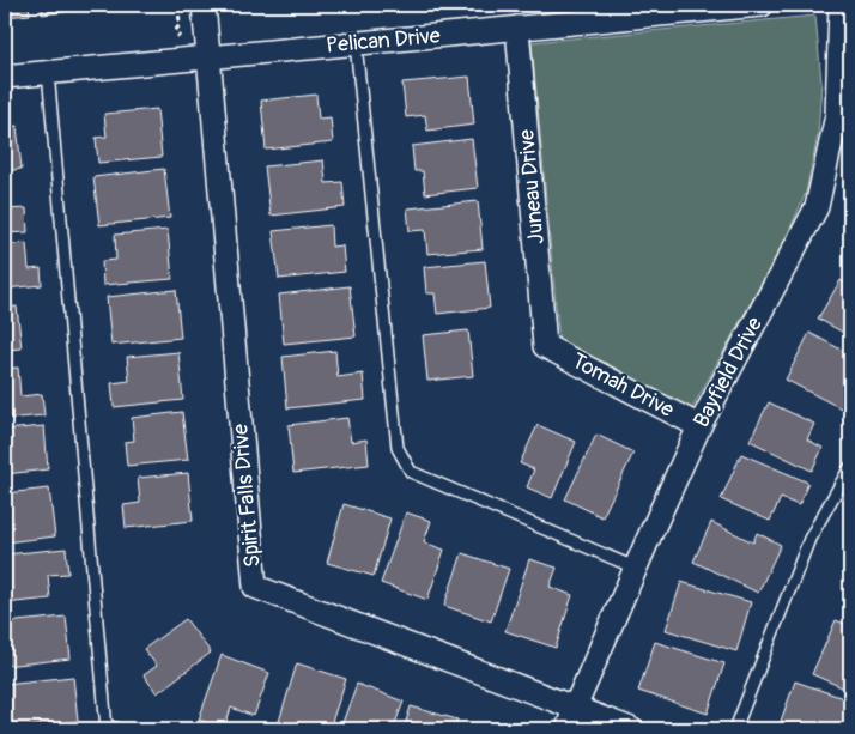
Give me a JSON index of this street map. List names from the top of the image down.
{
  "streets": {
    "street": [
      "Pelican Drive",
      "Juneau Drive",
      "Bayfield Drive",
      "Tomah Drive",
      "Spirit Falls Drive"
    ]
  },
  "crossings": [
    ["Pelican Drive", "Juneau Drive"],
    ["Pelican Drive", "Spirit Falls Drive"],
    ["Juneau Drive", "Tomah Drive"],
    ["Bayfield Drive", "Tomah Drive"],
    ["Bayfield Drive", "Spirit Falls Drive"]
  ]
}
